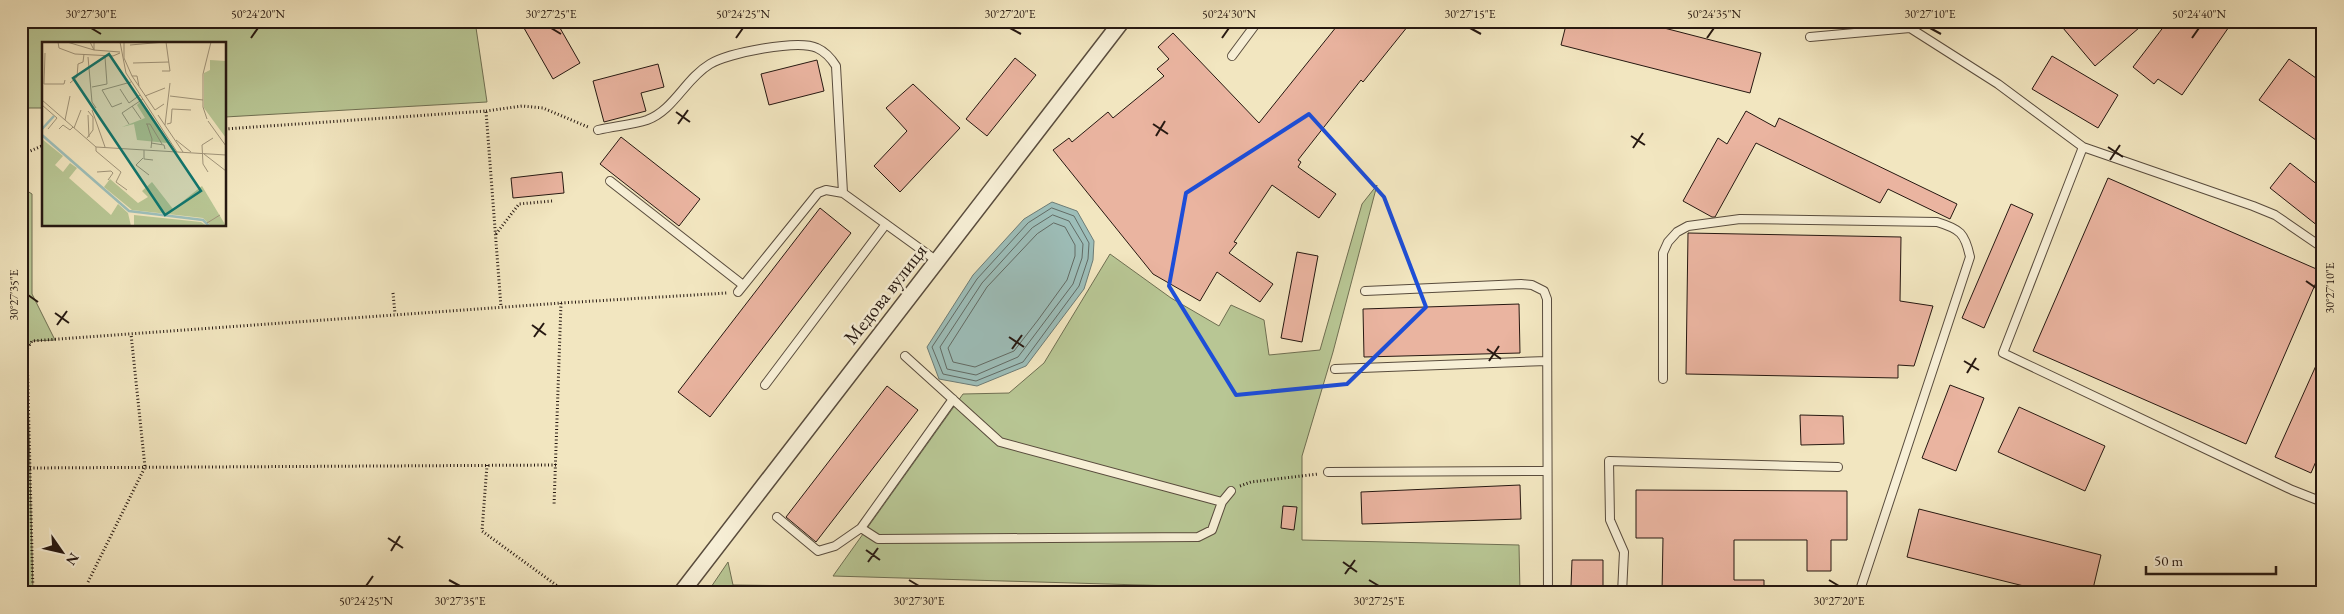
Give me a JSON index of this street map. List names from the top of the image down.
{
  "streets": {
    "street": ["Медова вулиця"]
  },
  "scale_bar": "50 m",
  "north": "bottom right",
  "coordinates": [
    "30°27'30\"E",
    "50°24'20\"N",
    "30°27'25\"E",
    "50°24'25\"N",
    "30°27'20\"E",
    "50°24'30\"N",
    "30°27'15\"E",
    "50°24'35\"N",
    "30°27'10\"E",
    "50°24'40\"N",
    "30°27'35\"E"
  ]
}
